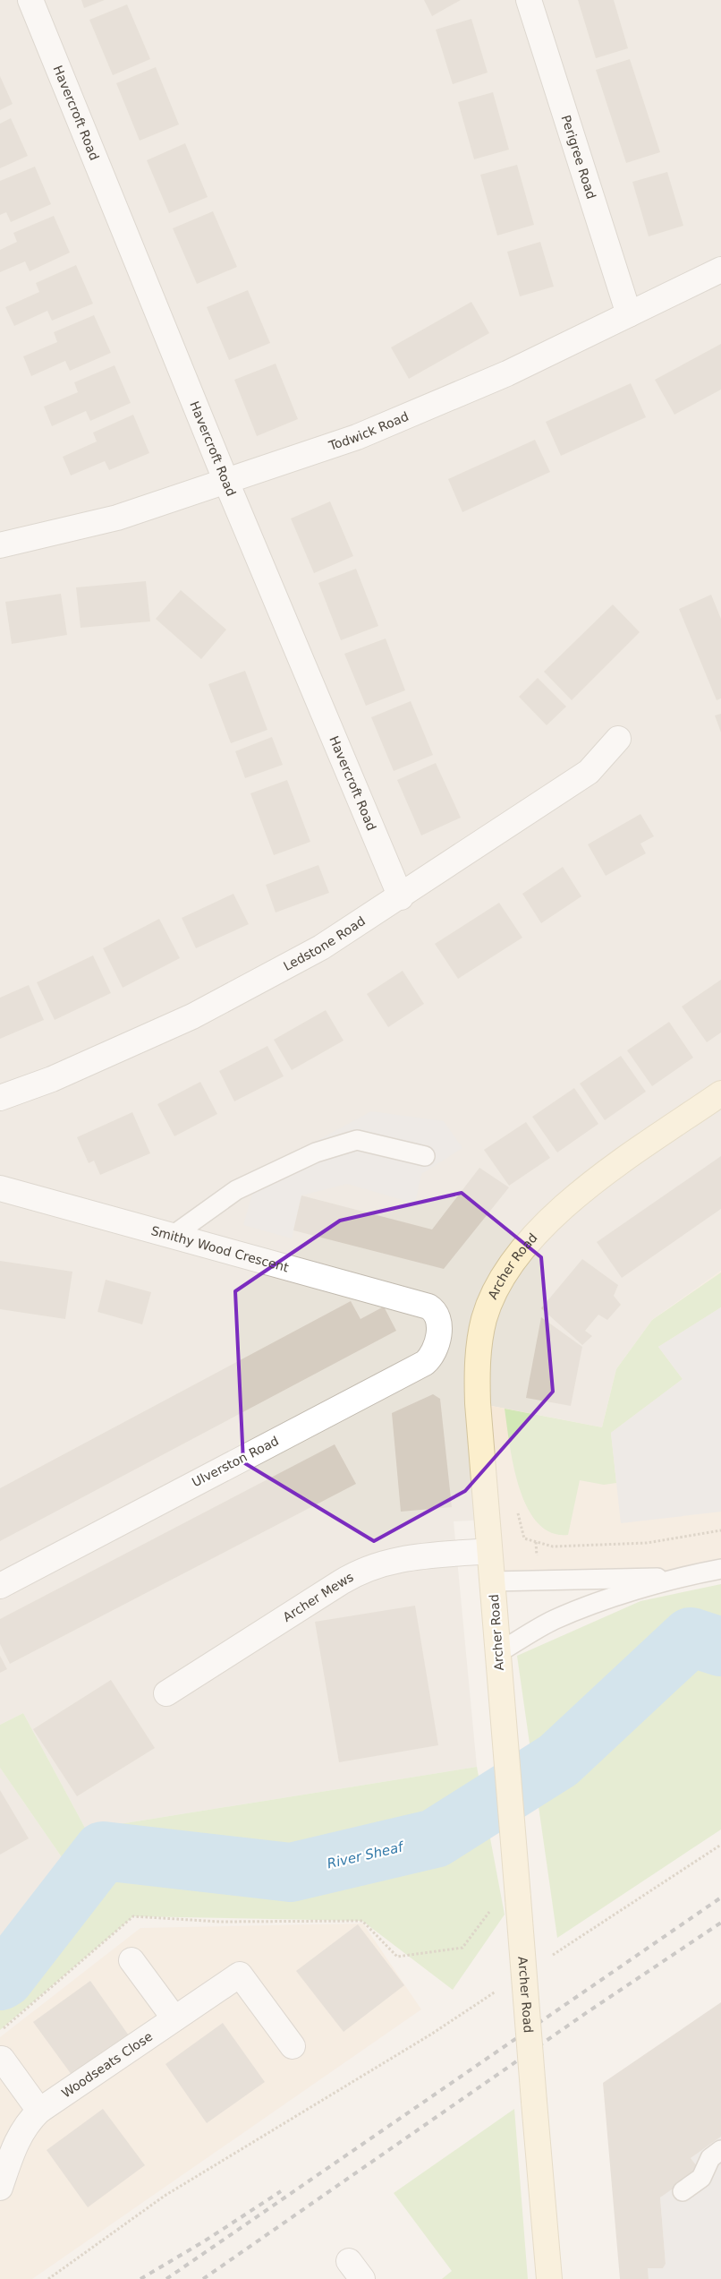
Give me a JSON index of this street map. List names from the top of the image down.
{
  "streets": {
    "street": [
      "Havercroft Road",
      "Perigree Road",
      "Todwick Road",
      "Ledstone Road",
      "Smithy Wood Crescent",
      "Archer Road",
      "Ulverston Road",
      "Archer Mews",
      "Woodseats Close"
    ]
  },
  "crossings": [
    ["Havercroft Road", "Todwick Road"],
    ["Havercroft Road", "Ledstone Road"],
    ["Perigree Road", "Todwick Road"],
    ["Smithy Wood Crescent", "Ulverston Road"],
    ["Archer Road", "Archer Mews"]
  ],
  "water": ["River Sheaf"]
}
